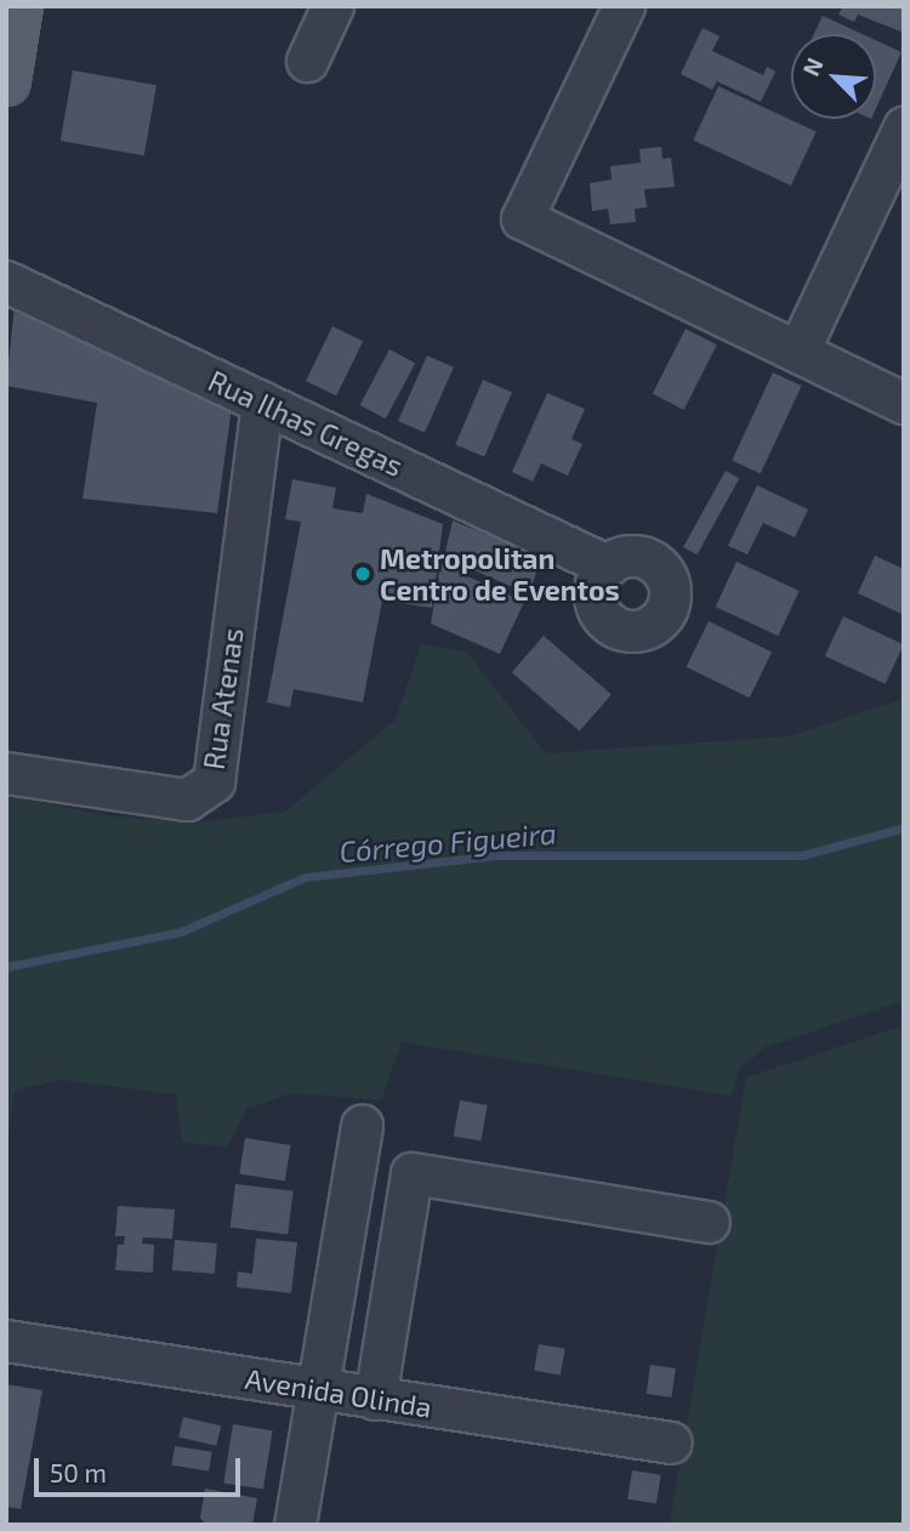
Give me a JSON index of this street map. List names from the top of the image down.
{
  "streets": {
    "street": ["Rua Ilhas Gregas", "Rua Atenas", "Avenida Olinda"]
  },
  "crossings": [
    ["Rua Ilhas Gregas", "Rua Atenas"]
  ],
  "water": ["Córrego Figueira"],
  "places": ["Metropolitan Centro de Eventos"],
  "scale_bar": "50 m",
  "north": "top left"
}
